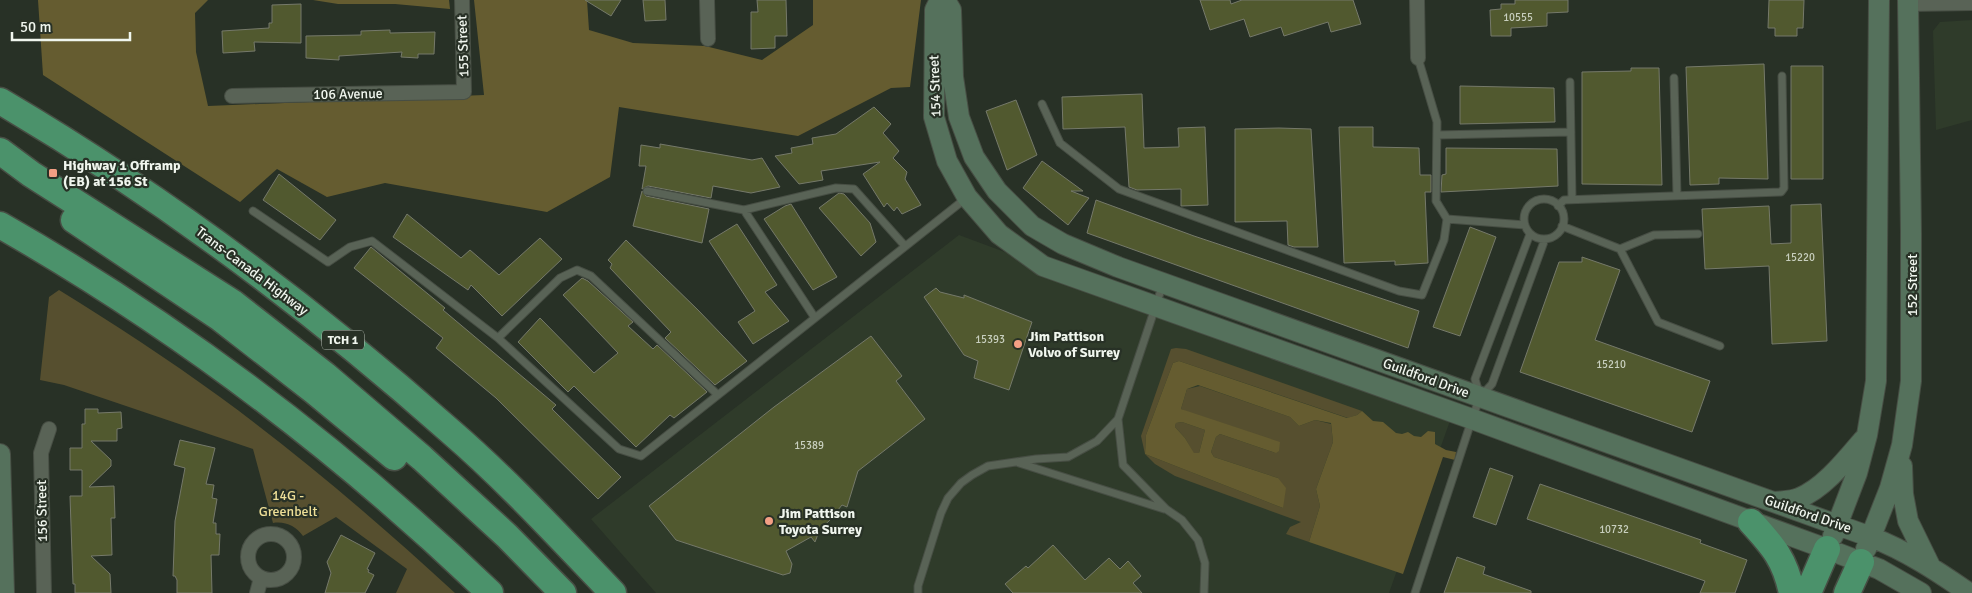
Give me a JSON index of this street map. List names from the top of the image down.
{
  "streets": {
    "highway": ["Trans-Canada Highway", "TCH 1"],
    "main road": ["154 Street", "152 Street", "Guildford Drive"],
    "street": ["155 Street", "106 Avenue", "156 Street"]
  },
  "crossings": [
    ["155 Street", "106 Avenue"],
    ["154 Street", "Guildford Drive"],
    ["152 Street", "Guildford Drive"]
  ],
  "parks": ["14G - Greenbelt"],
  "places": {
    "transit": ["Highway 1 Offramp (EB) at 156 St"],
    "other": ["Jim Pattison Volvo of Surrey", "Jim Pattison Toyota Surrey"]
  },
  "house_numbers": [
    "10555",
    "15220",
    "15393",
    "15210",
    "15389",
    "10732"
  ],
  "scale_bar": "50 m"
}
